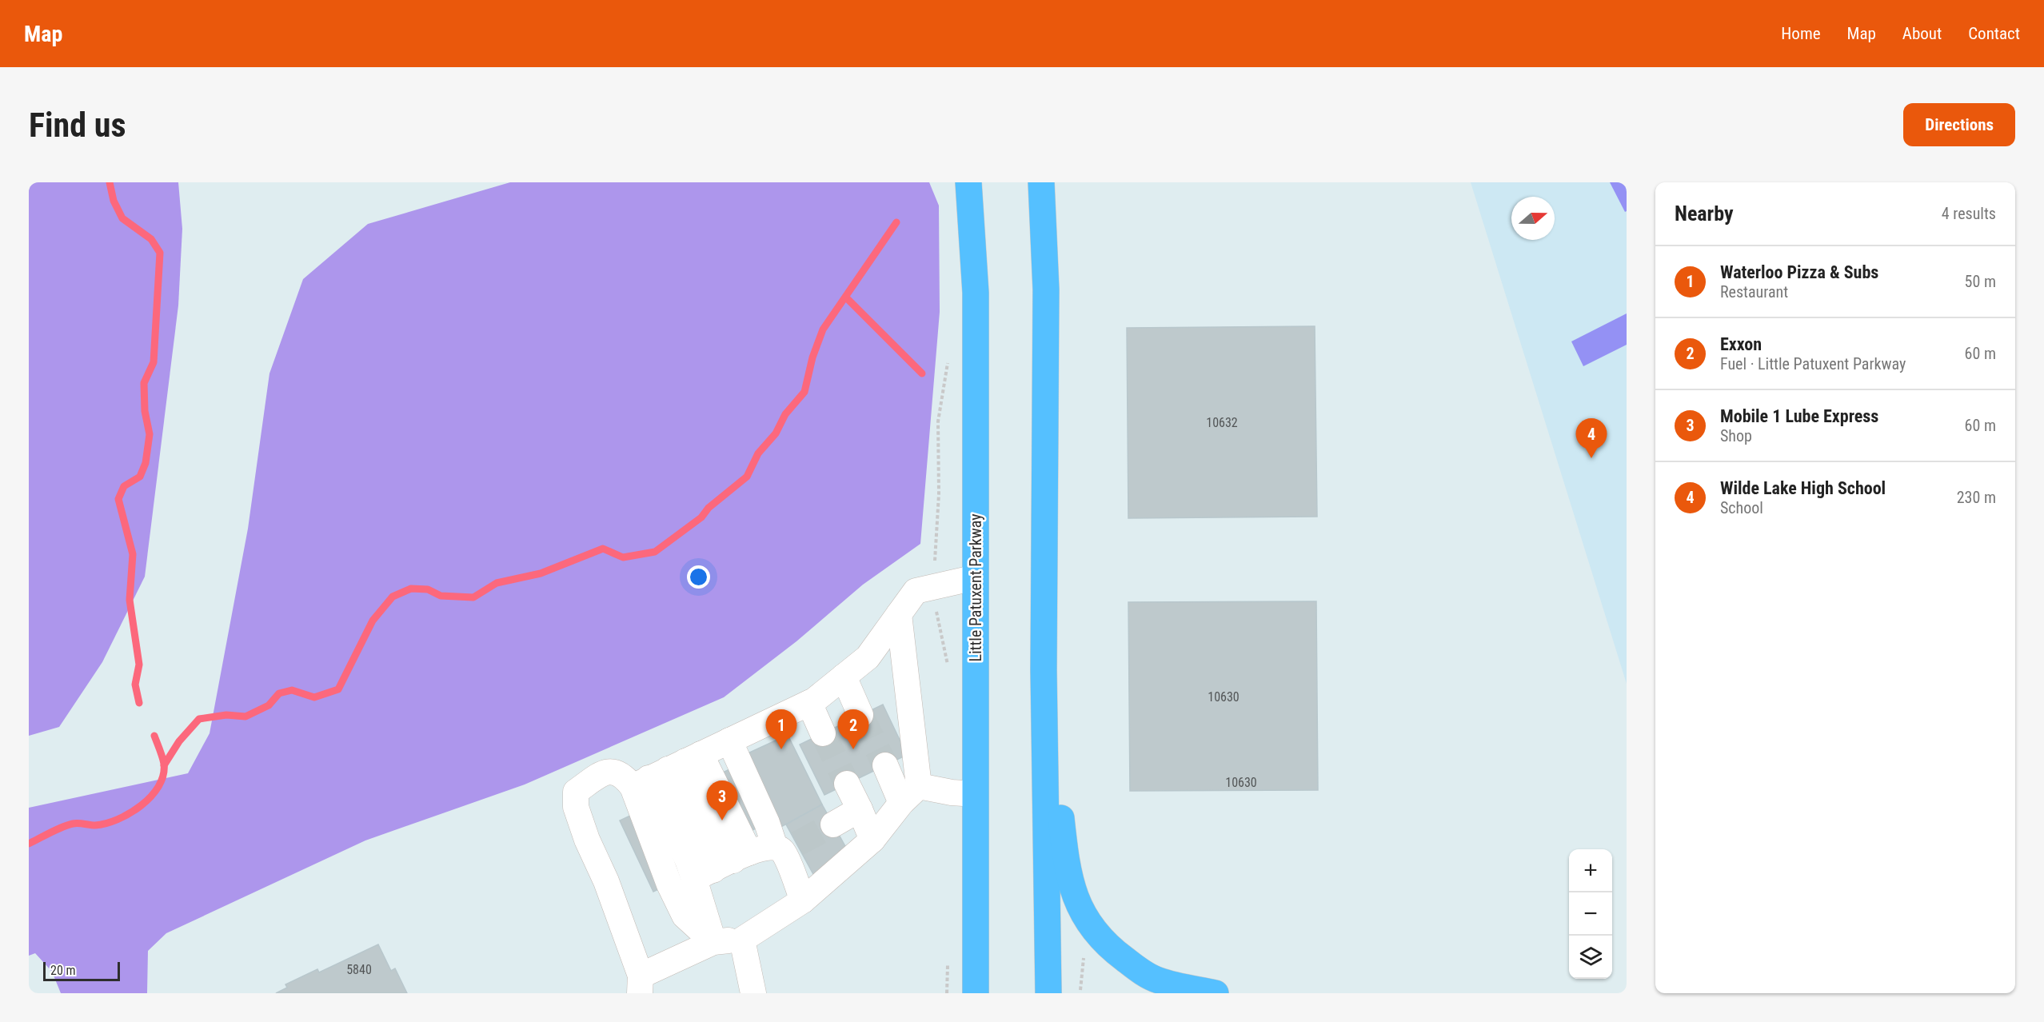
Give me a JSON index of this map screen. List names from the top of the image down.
{
  "streets": {
    "main road": ["Little Patuxent Parkway"]
  },
  "house_numbers": [
    "10632",
    "10630",
    "10630",
    "5840"
  ],
  "scale_bar": "20 m",
  "north": "right",
  "page": {
    "header": "Map",
    "nav": [
      "Home",
      "Map",
      "About",
      "Contact"
    ],
    "buttons": "Directions",
    "title": "Find us",
    "heading": ["Nearby", "4 results"],
    "list": [
      {
        "mark": "1",
        "name": "Waterloo Pizza & Subs",
        "note": "Restaurant",
        "value": "50 m"
      },
      {
        "mark": "2",
        "name": "Exxon",
        "note": "Fuel · Little Patuxent Parkway",
        "value": "60 m"
      },
      {
        "mark": "3",
        "name": "Mobile 1 Lube Express",
        "note": "Shop",
        "value": "60 m"
      },
      {
        "mark": "4",
        "name": "Wilde Lake High School",
        "note": "School",
        "value": "230 m"
      }
    ],
    "pins": [
      "4",
      "1",
      "2",
      "3"
    ],
    "map_buttons": ["+", "−"],
    "scale": "20 m"
  }
}
